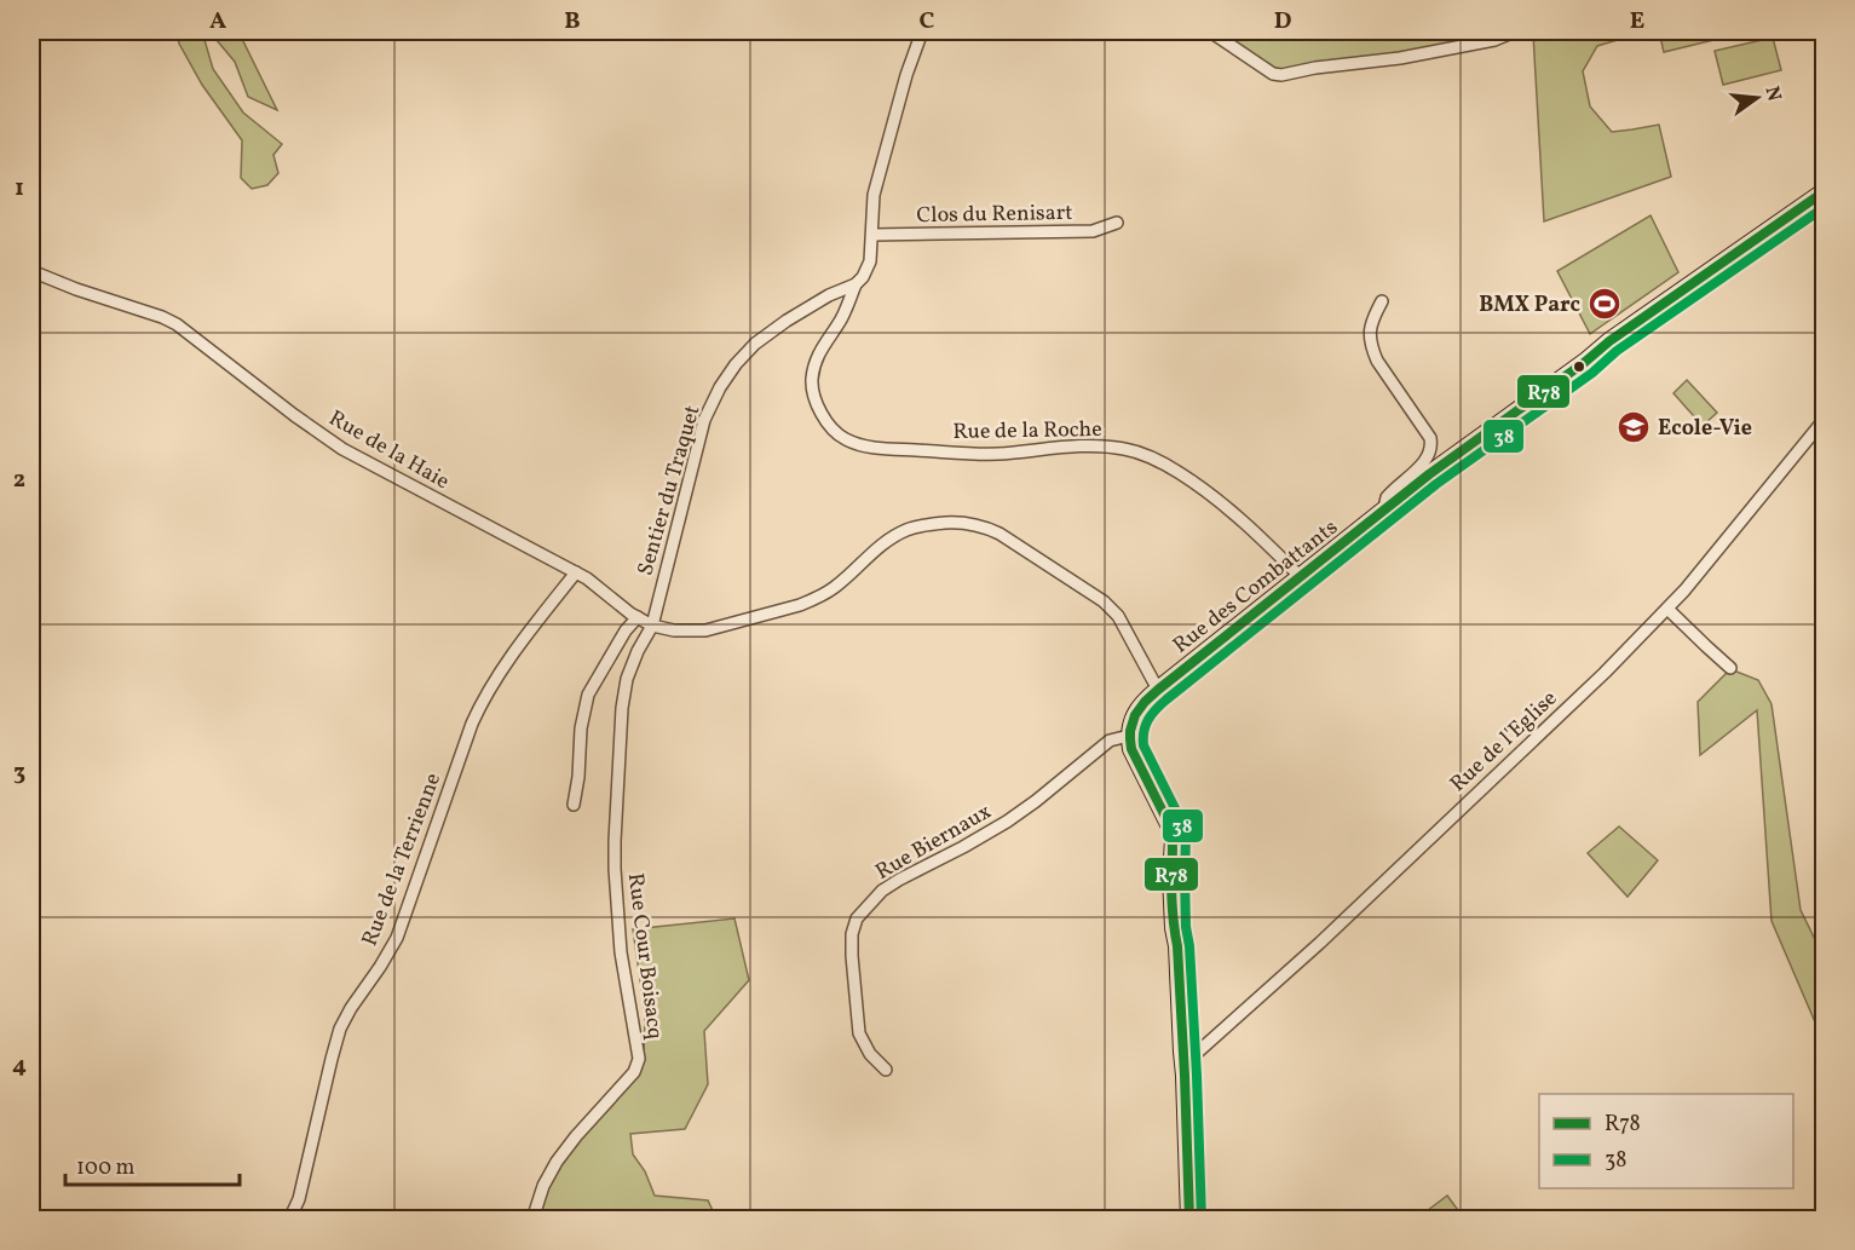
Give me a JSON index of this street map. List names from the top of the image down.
{
  "streets": {
    "street": [
      "Clos du Renisart",
      "Rue de la Roche",
      "Rue de la Haie",
      "Sentier du Traquet",
      "Rue des Combattants",
      "Rue de l'Eglise",
      "Rue Biernaux",
      "Rue de la Terrienne",
      "Rue Cour Boisacq"
    ]
  },
  "crossings": [
    ["Rue de la Roche", "Sentier du Traquet"],
    ["Rue de la Roche", "Rue des Combattants"],
    ["Rue de la Haie", "Sentier du Traquet"],
    ["Rue de la Haie", "Rue de la Terrienne"],
    ["Rue de la Haie", "Rue Cour Boisacq"],
    ["Sentier du Traquet", "Rue Cour Boisacq"],
    ["Rue des Combattants", "Rue Biernaux"]
  ],
  "places": {
    "sports": ["BMX Parc"],
    "school or university": ["Ecole-Vie"]
  },
  "lines": ["transit line R78", "transit line 38"],
  "legend": ["R78", "38"],
  "scale_bar": "100 m",
  "north": "right",
  "grid": {
    "columns": [
      "A",
      "B",
      "C",
      "D",
      "E"
    ],
    "rows": [
      "1",
      "2",
      "3",
      "4"
    ]
  }
}
